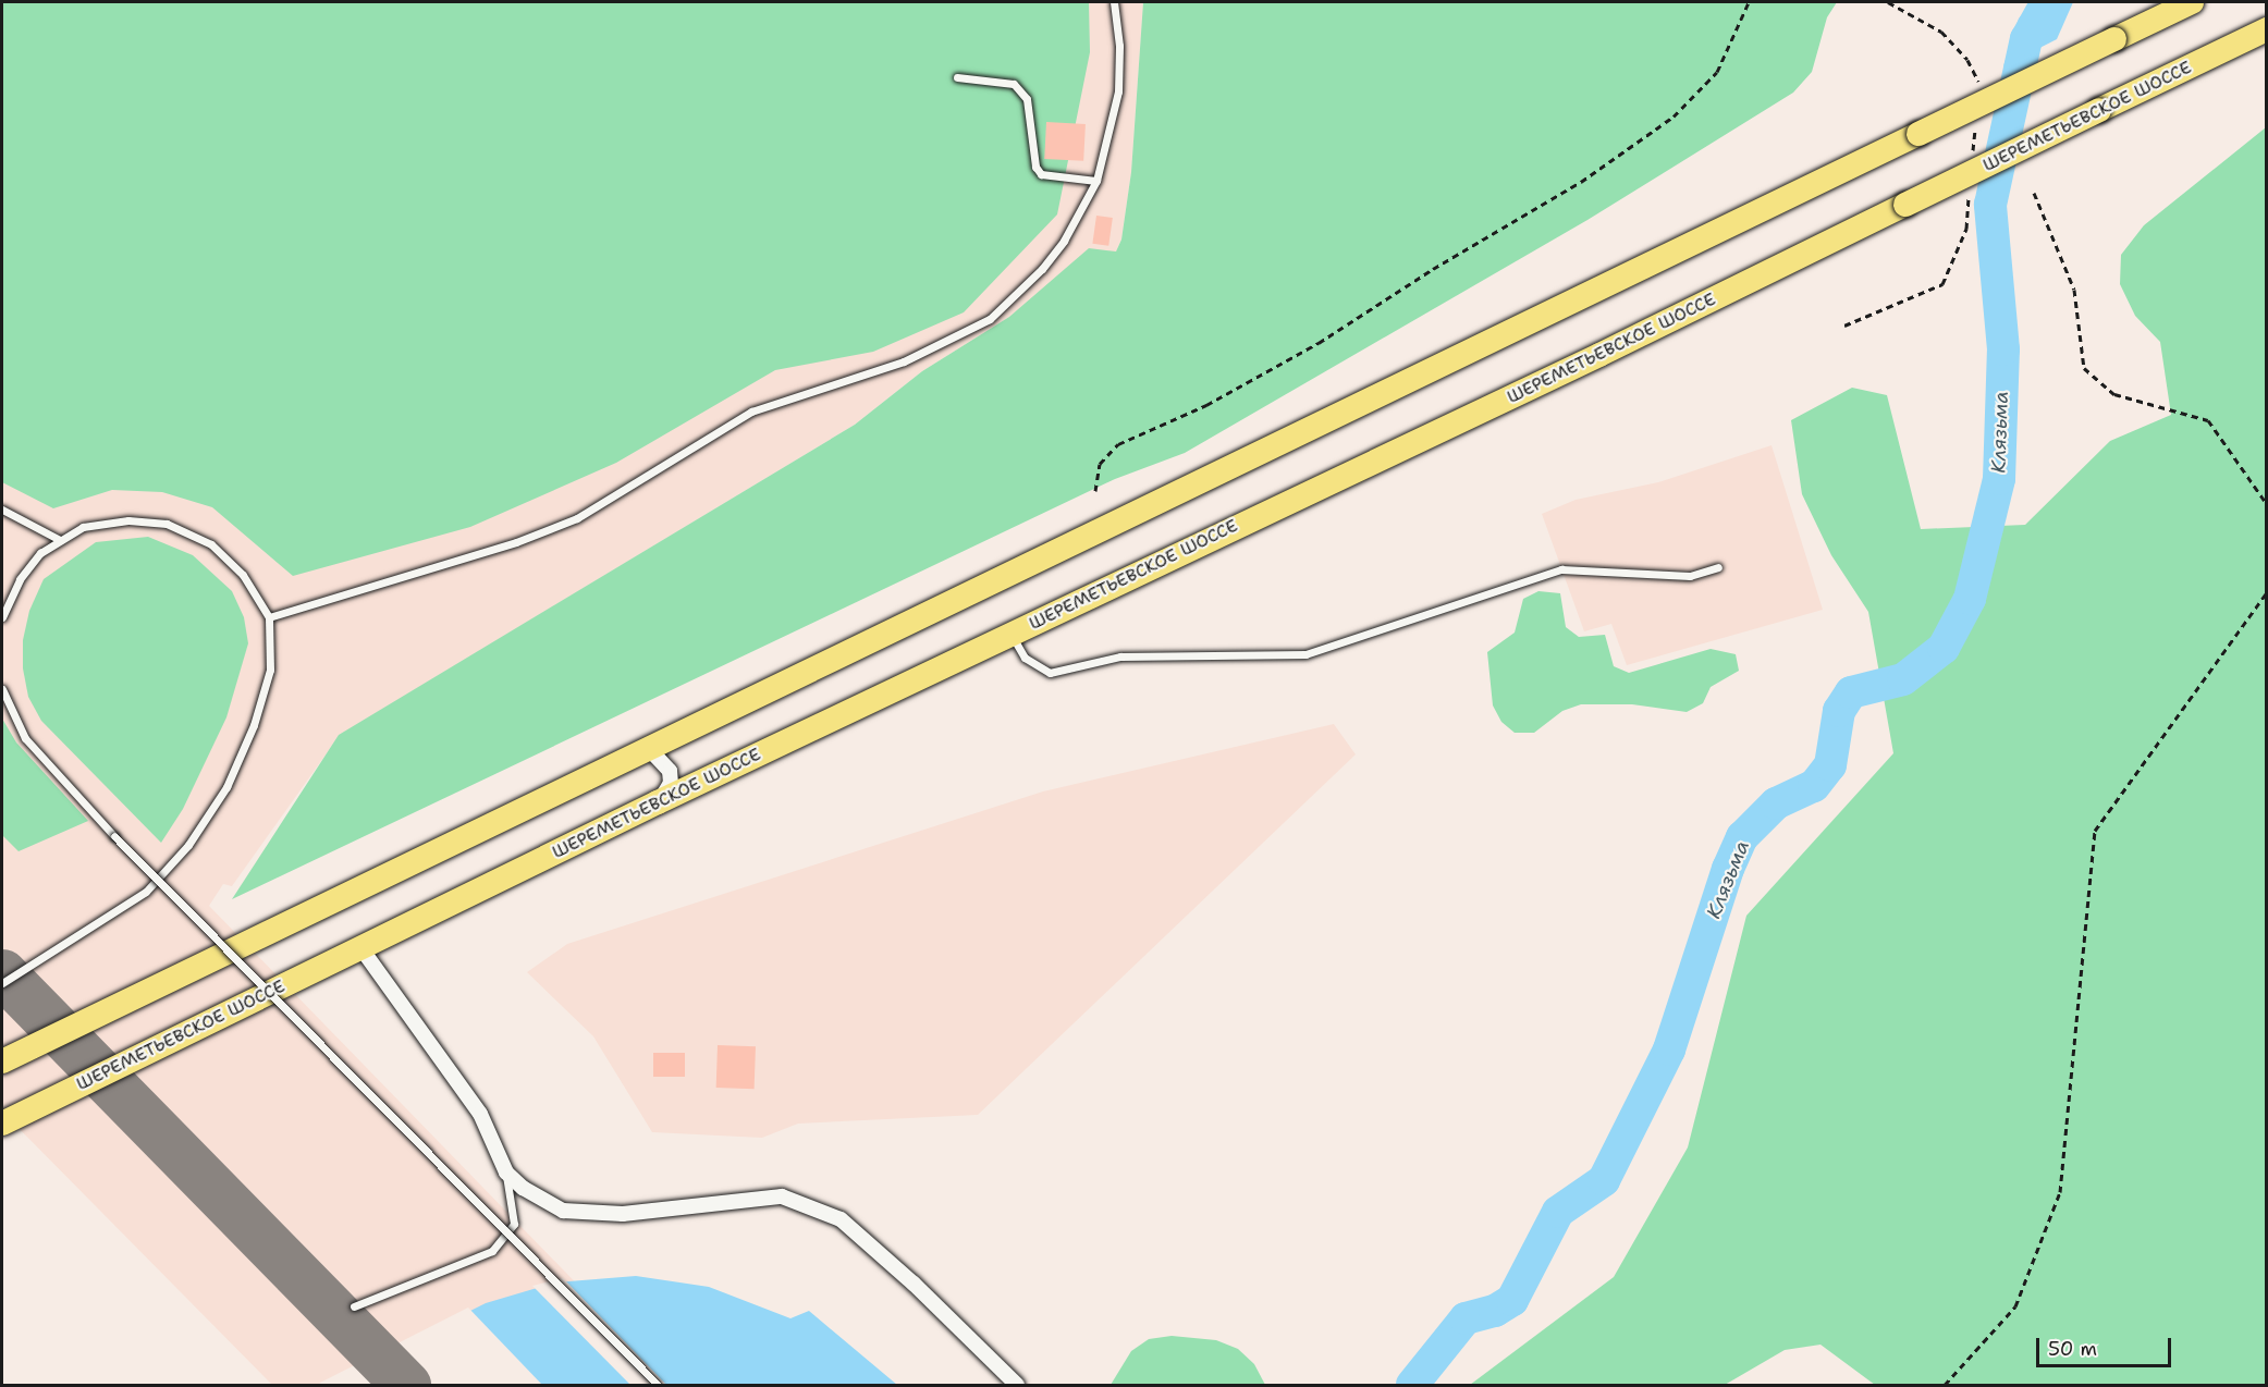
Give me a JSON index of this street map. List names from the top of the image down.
{
  "streets": {
    "main road": ["ШЕРЕМЕТЬЕВСКОЕ ШОССЕ"]
  },
  "water": ["Клязьма"],
  "scale_bar": "50 m"
}
